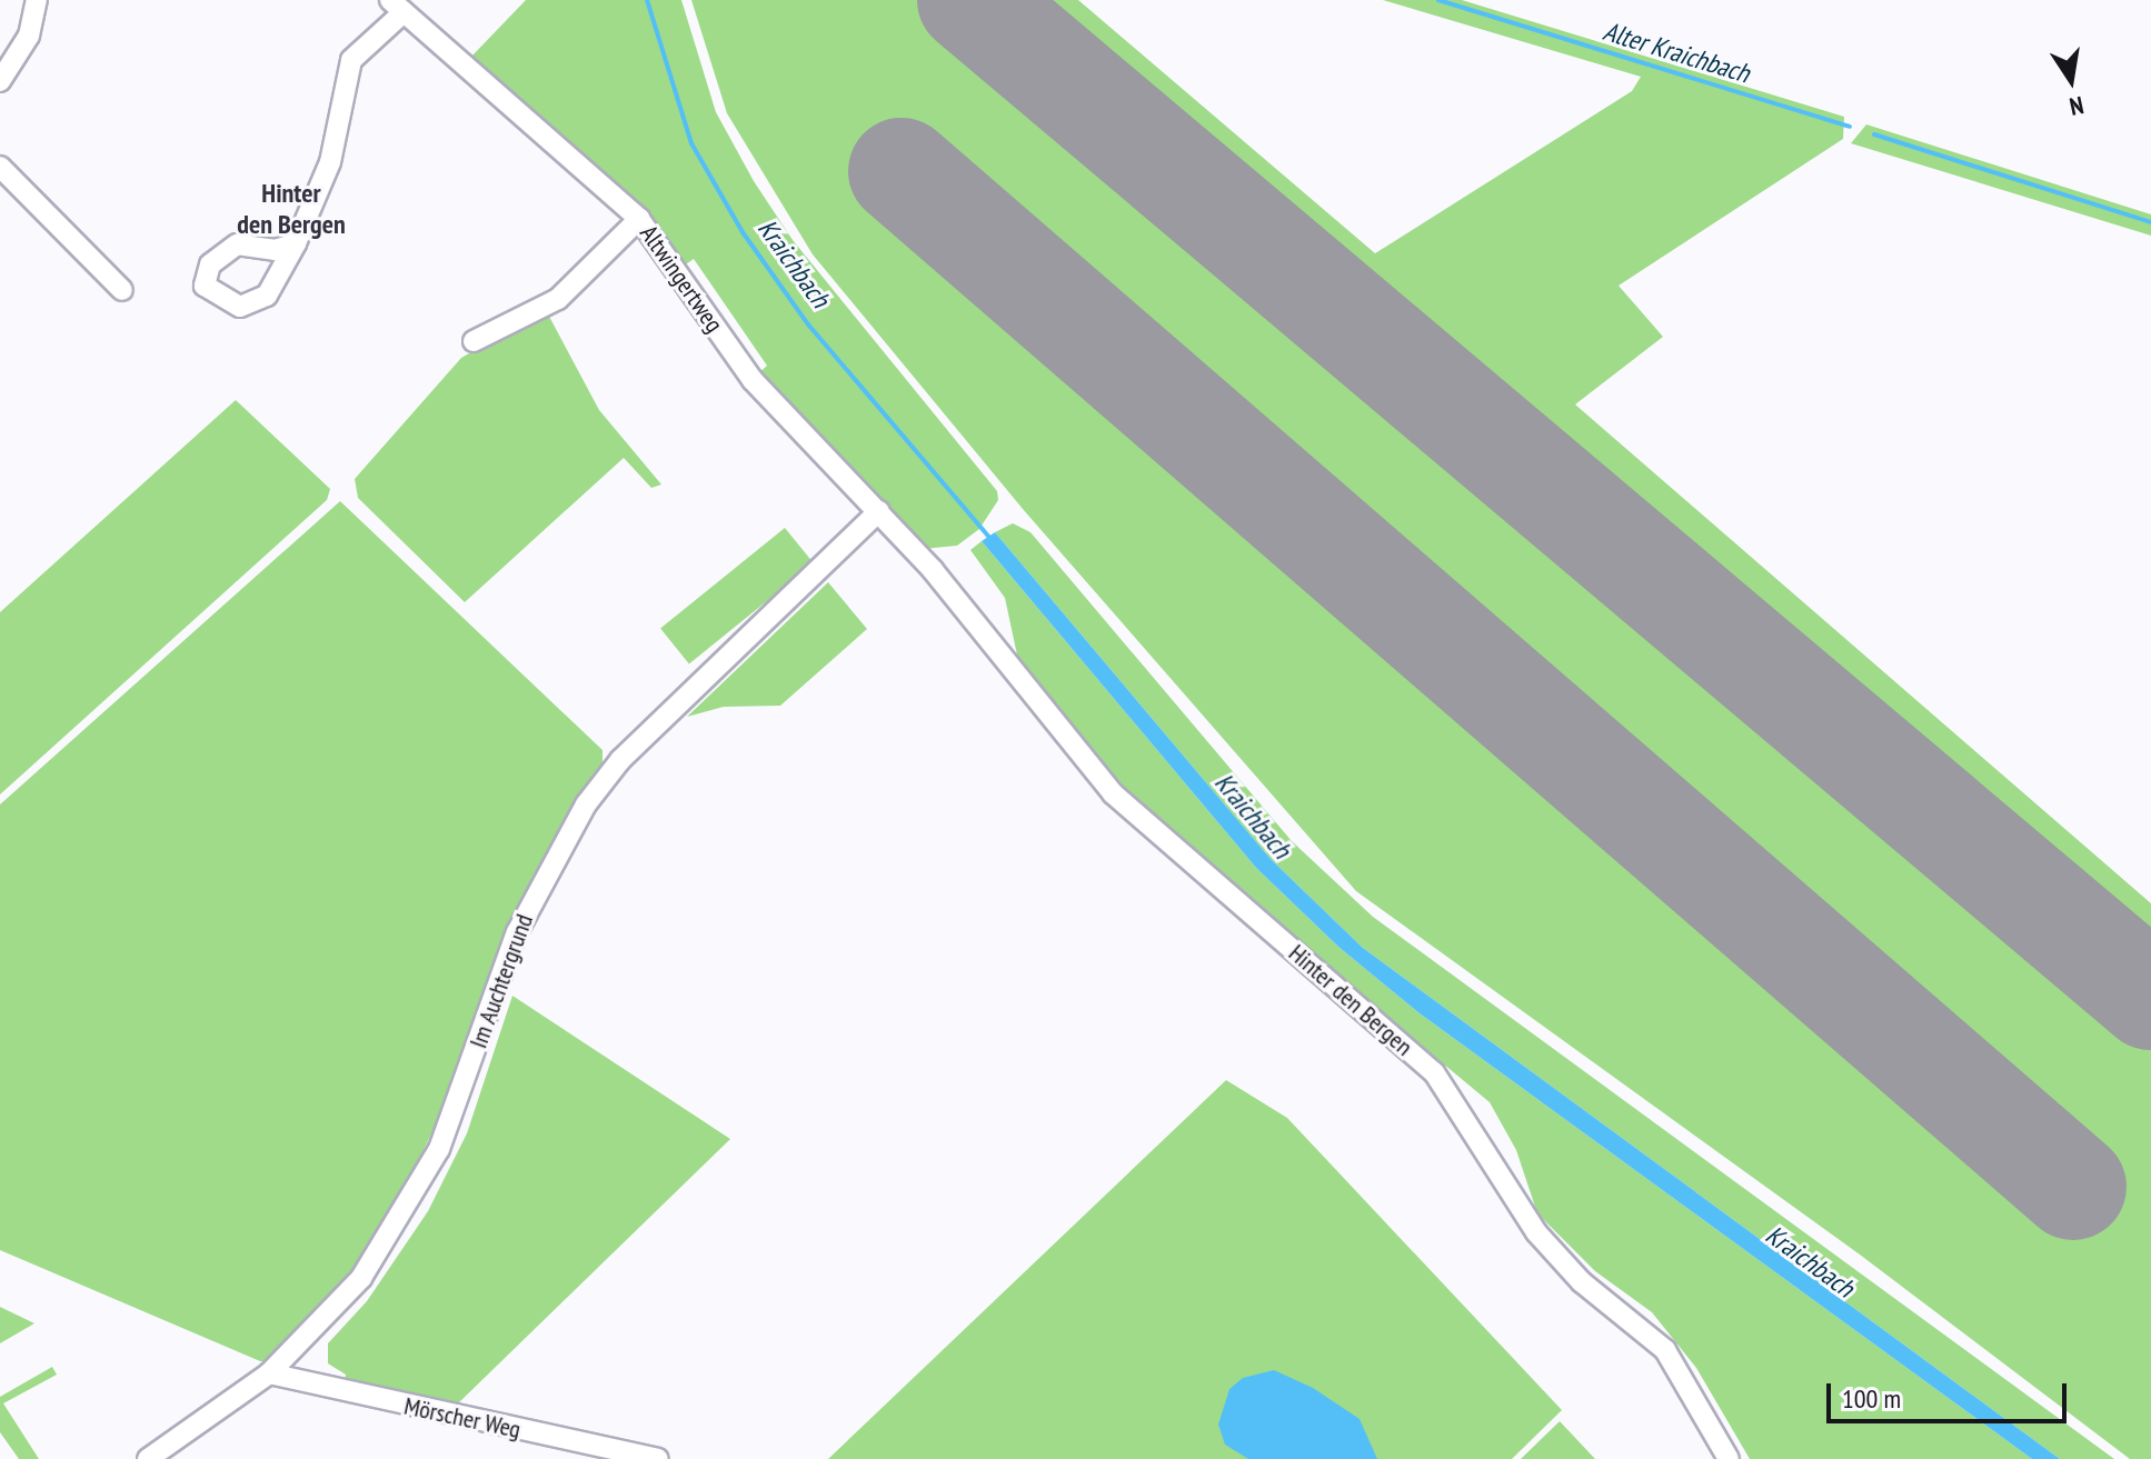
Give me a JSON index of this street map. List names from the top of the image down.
{
  "streets": {
    "street": [
      "Altwingertweg",
      "Im Auchtergrund",
      "Hinter den Bergen",
      "Mörscher Weg"
    ]
  },
  "crossings": [
    ["Altwingertweg", "Im Auchtergrund"],
    ["Altwingertweg", "Hinter den Bergen"],
    ["Im Auchtergrund", "Mörscher Weg"]
  ],
  "districts": ["Hinter den Bergen"],
  "water": ["Alter Kraichbach", "Kraichbach"],
  "scale_bar": "100 m",
  "north": "bottom"
}
